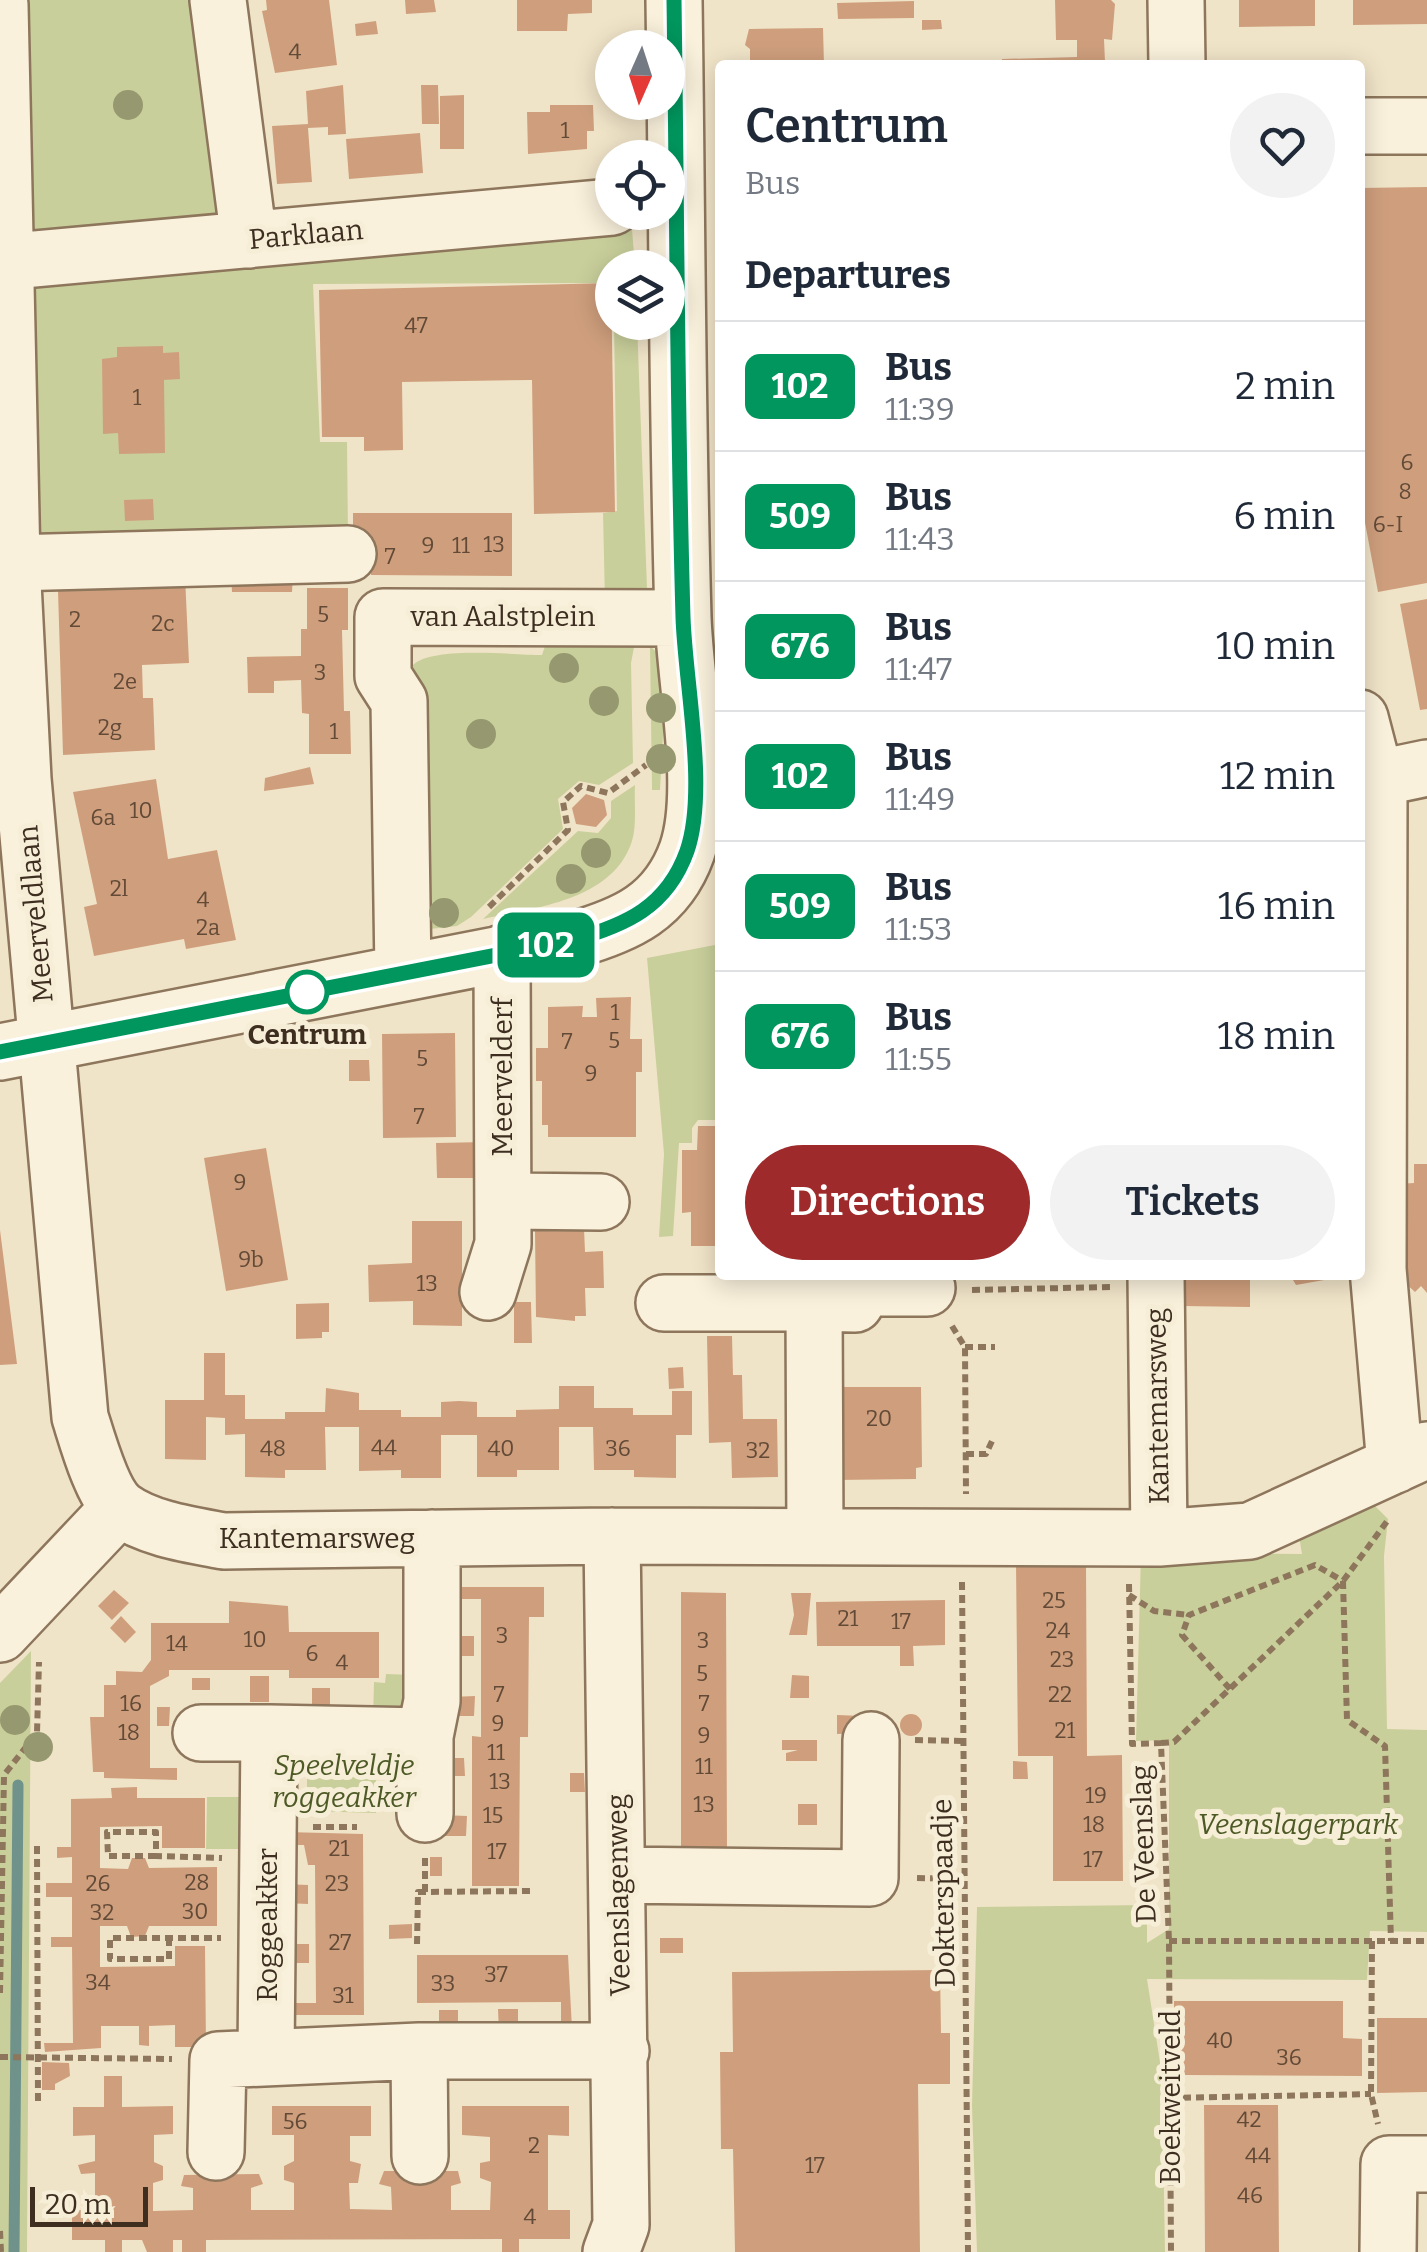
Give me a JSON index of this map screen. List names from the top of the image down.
{
  "streets": {
    "street": [
      "Parklaan",
      "van Aalstplein",
      "Meerveldlaan",
      "Meervelderf",
      "Kantemarsweg",
      "Veenslagenweg",
      "Roggeakker"
    ],
    "path": ["De Veenslag", "Dokterspaadje", "Boekweitveld"]
  },
  "crossings": [
    ["Parklaan", "Meerveldlaan"],
    ["Kantemarsweg", "De Veenslag"],
    ["Kantemarsweg", "Dokterspaadje"],
    ["Kantemarsweg", "Veenslagenweg"],
    ["De Veenslag", "Boekweitveld"]
  ],
  "parks": ["Speelveldje roggeakker", "Veenslagerpark"],
  "places": ["Centrum"],
  "lines": ["bus line 102"],
  "house_numbers": [
    "4",
    "1",
    "47",
    "1",
    "6",
    "8",
    "6-I",
    "13",
    "9",
    "11",
    "7",
    "5",
    "2",
    "2c",
    "3",
    "2e",
    "2g",
    "1",
    "10",
    "6a",
    "2l",
    "4",
    "2a",
    "1",
    "5",
    "7",
    "5",
    "9",
    "7",
    "9",
    "9b",
    "13",
    "20",
    "44",
    "48",
    "40",
    "36",
    "32",
    "25",
    "21",
    "17",
    "24",
    "3",
    "10",
    "3",
    "14",
    "6",
    "23",
    "4",
    "5",
    "7",
    "22",
    "16",
    "7",
    "9",
    "21",
    "18",
    "9",
    "11",
    "11",
    "13",
    "19",
    "13",
    "15",
    "18",
    "21",
    "17",
    "17",
    "28",
    "26",
    "23",
    "30",
    "32",
    "27",
    "37",
    "34",
    "33",
    "31",
    "40",
    "36",
    "42",
    "56",
    "2",
    "44",
    "17",
    "46",
    "4"
  ],
  "scale_bar": "20 m",
  "north": "bottom",
  "page": {
    "on_map": "102",
    "heading": [
      ["Centrum", "Bus"],
      "Departures"
    ],
    "list": [
      {
        "mark": "102",
        "name": "Bus",
        "note": "11:39",
        "value": "2 min"
      },
      {
        "mark": "509",
        "name": "Bus",
        "note": "11:43",
        "value": "6 min"
      },
      {
        "mark": "676",
        "name": "Bus",
        "note": "11:47",
        "value": "10 min"
      },
      {
        "mark": "102",
        "name": "Bus",
        "note": "11:49",
        "value": "12 min"
      },
      {
        "mark": "509",
        "name": "Bus",
        "note": "11:53",
        "value": "16 min"
      },
      {
        "mark": "676",
        "name": "Bus",
        "note": "11:55",
        "value": "18 min"
      }
    ],
    "buttons": ["Directions", "Tickets"],
    "scale": "20 m"
  }
}
